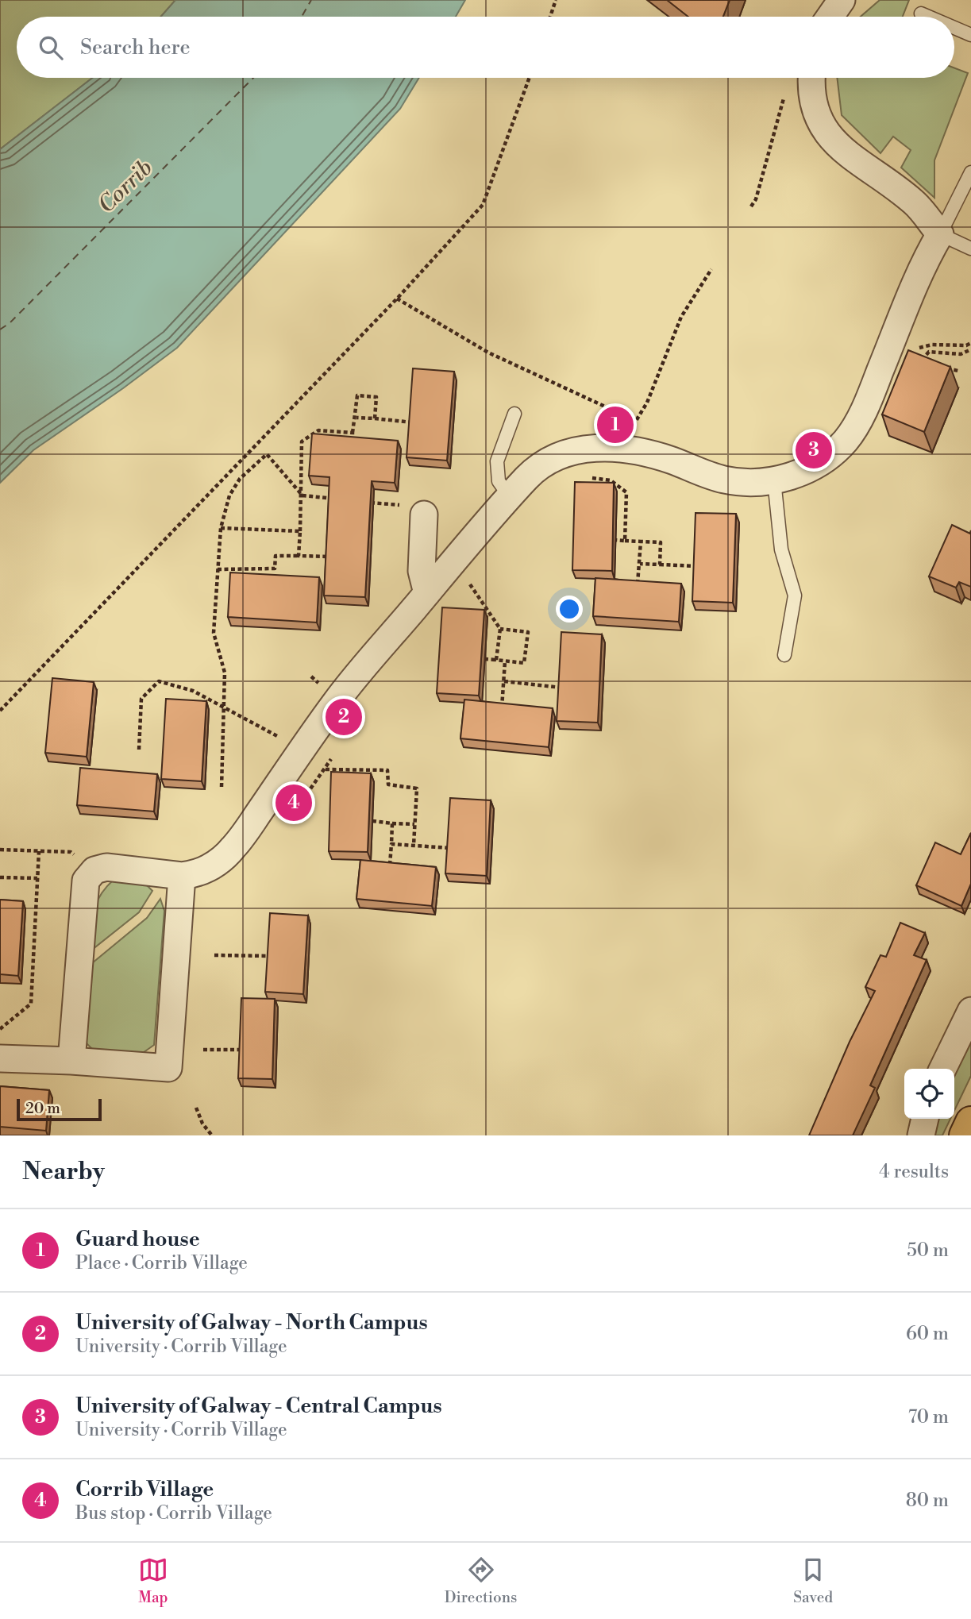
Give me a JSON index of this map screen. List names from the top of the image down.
{
  "water": ["Corrib"],
  "scale_bar": "20 m",
  "page": {
    "search": "Search here",
    "pins": [
      "1",
      "3",
      "2",
      "4"
    ],
    "scale": "20 m",
    "heading": ["Nearby", "4 results"],
    "list": [
      {
        "mark": "1",
        "name": "Guard house",
        "note": "Place · Corrib Village",
        "value": "50 m"
      },
      {
        "mark": "2",
        "name": "University of Galway - North Campus",
        "note": "University · Corrib Village",
        "value": "60 m"
      },
      {
        "mark": "3",
        "name": "University of Galway - Central Campus",
        "note": "University · Corrib Village",
        "value": "70 m"
      },
      {
        "mark": "4",
        "name": "Corrib Village",
        "note": "Bus stop · Corrib Village",
        "value": "80 m"
      }
    ],
    "nav": ["Map", "Directions", "Saved"]
  }
}
